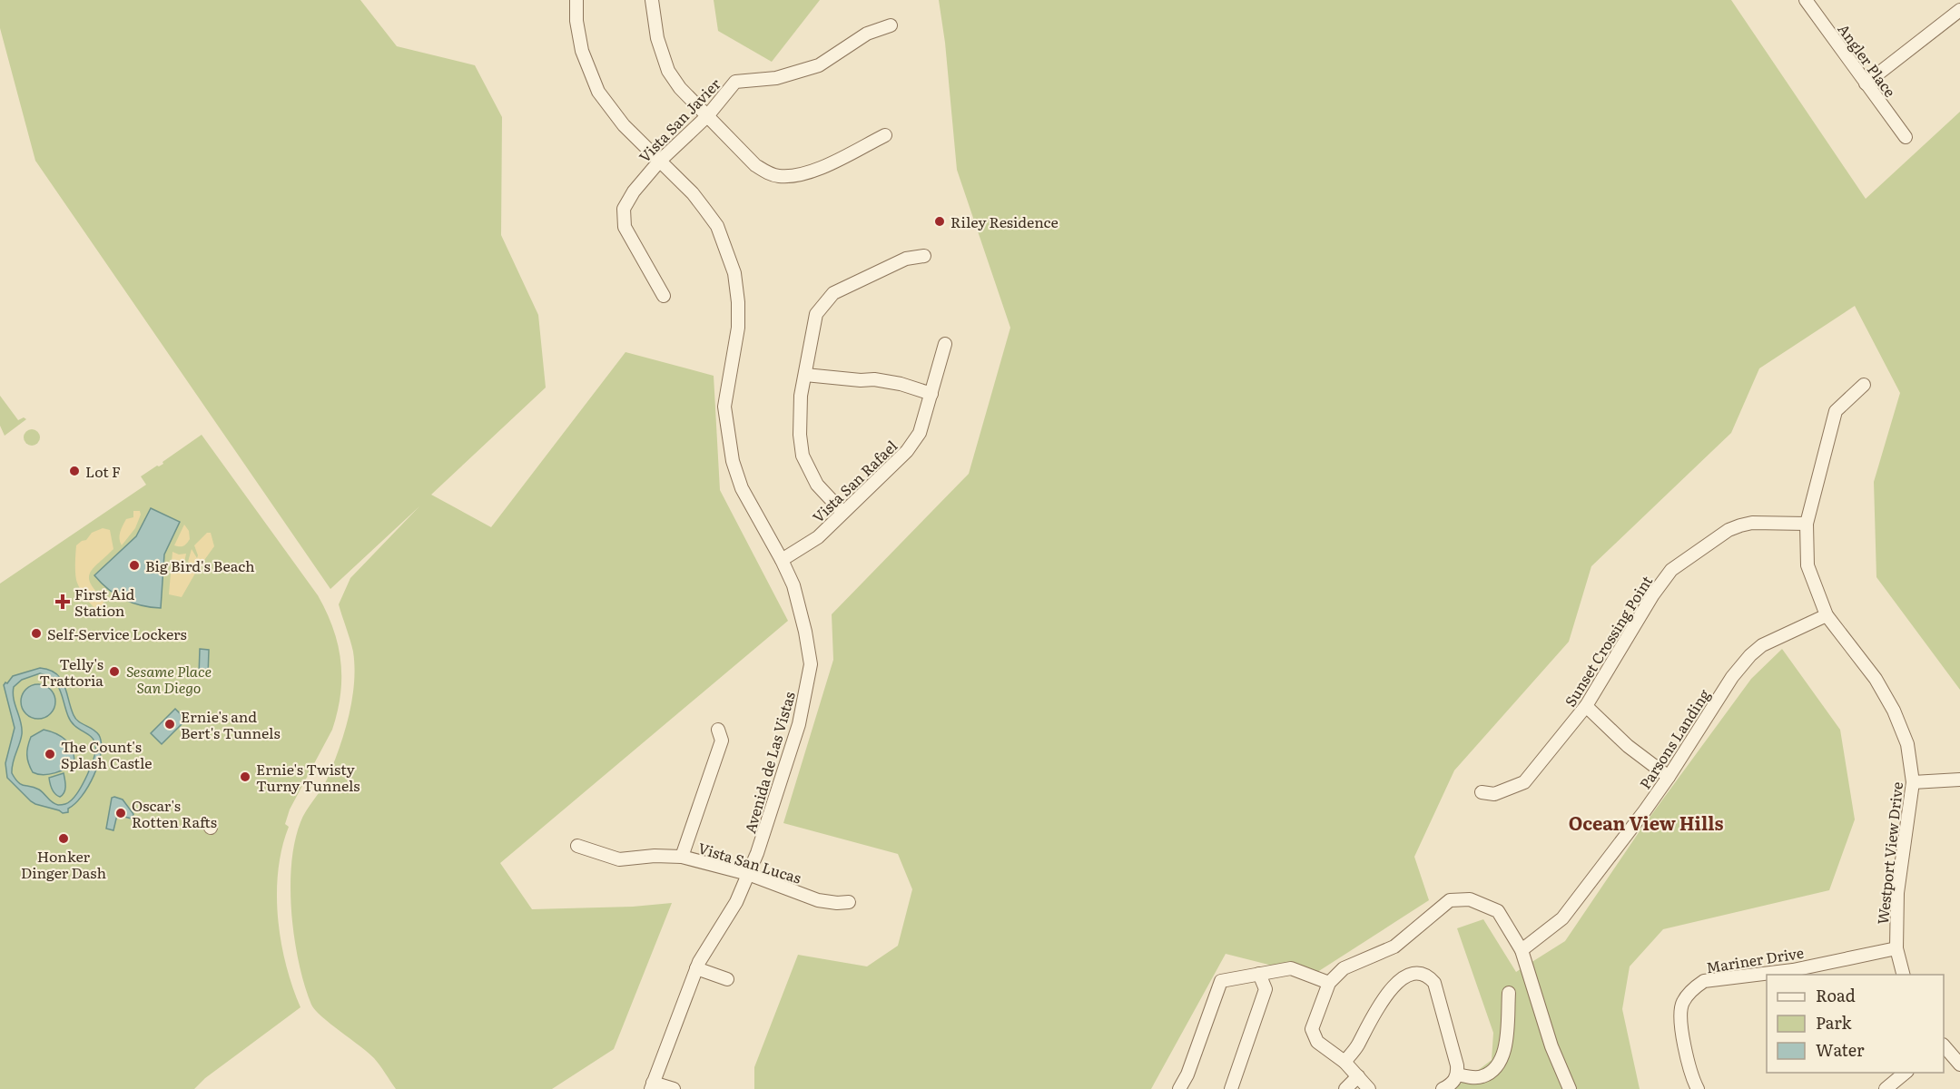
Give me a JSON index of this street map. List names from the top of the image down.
{
  "streets": {
    "street": [
      "Angler Place",
      "Vista San Javier",
      "Vista San Rafael",
      "Sunset Crossing Point",
      "Parsons Landing",
      "Avenida de Las Vistas",
      "Westport View Drive",
      "Vista San Lucas",
      "Mariner Drive"
    ]
  },
  "crossings": [
    ["Vista San Javier", "Avenida de Las Vistas"],
    ["Vista San Rafael", "Avenida de Las Vistas"],
    ["Sunset Crossing Point", "Westport View Drive"],
    ["Parsons Landing", "Westport View Drive"],
    ["Avenida de Las Vistas", "Vista San Lucas"],
    ["Westport View Drive", "Mariner Drive"]
  ],
  "districts": ["Ocean View Hills"],
  "parks": ["Sesame Place San Diego"],
  "places": {
    "other": [
      "Riley Residence",
      "Lot F",
      "Big Bird's Beach",
      "Self-Service Lockers",
      "Telly's Trattoria",
      "Ernie's and Bert's Tunnels",
      "The Count's Splash Castle",
      "Ernie's Twisty Turny Tunnels",
      "Oscar's Rotten Rafts",
      "Honker Dinger Dash"
    ],
    "health": ["First Aid Station"]
  },
  "legend": ["Road", "Park", "Water"]
}
